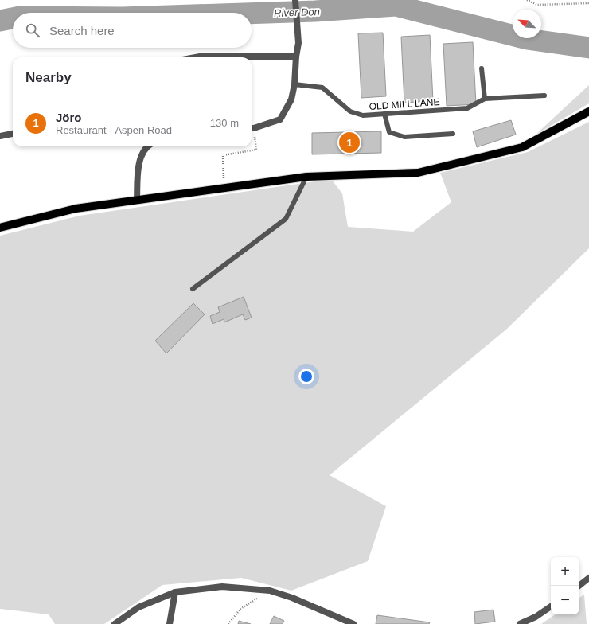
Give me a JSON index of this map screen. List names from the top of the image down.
{
  "streets": {
    "lane": ["OLD MILL LANE"]
  },
  "water": ["River Don"],
  "north": "top left",
  "page": {
    "search": "Search here",
    "heading": "Nearby",
    "list": [
      {
        "mark": "1",
        "name": "Jöro",
        "note": "Restaurant · Aspen Road",
        "value": "130 m"
      }
    ],
    "pins": "1",
    "map_buttons": ["+", "−"]
  }
}
